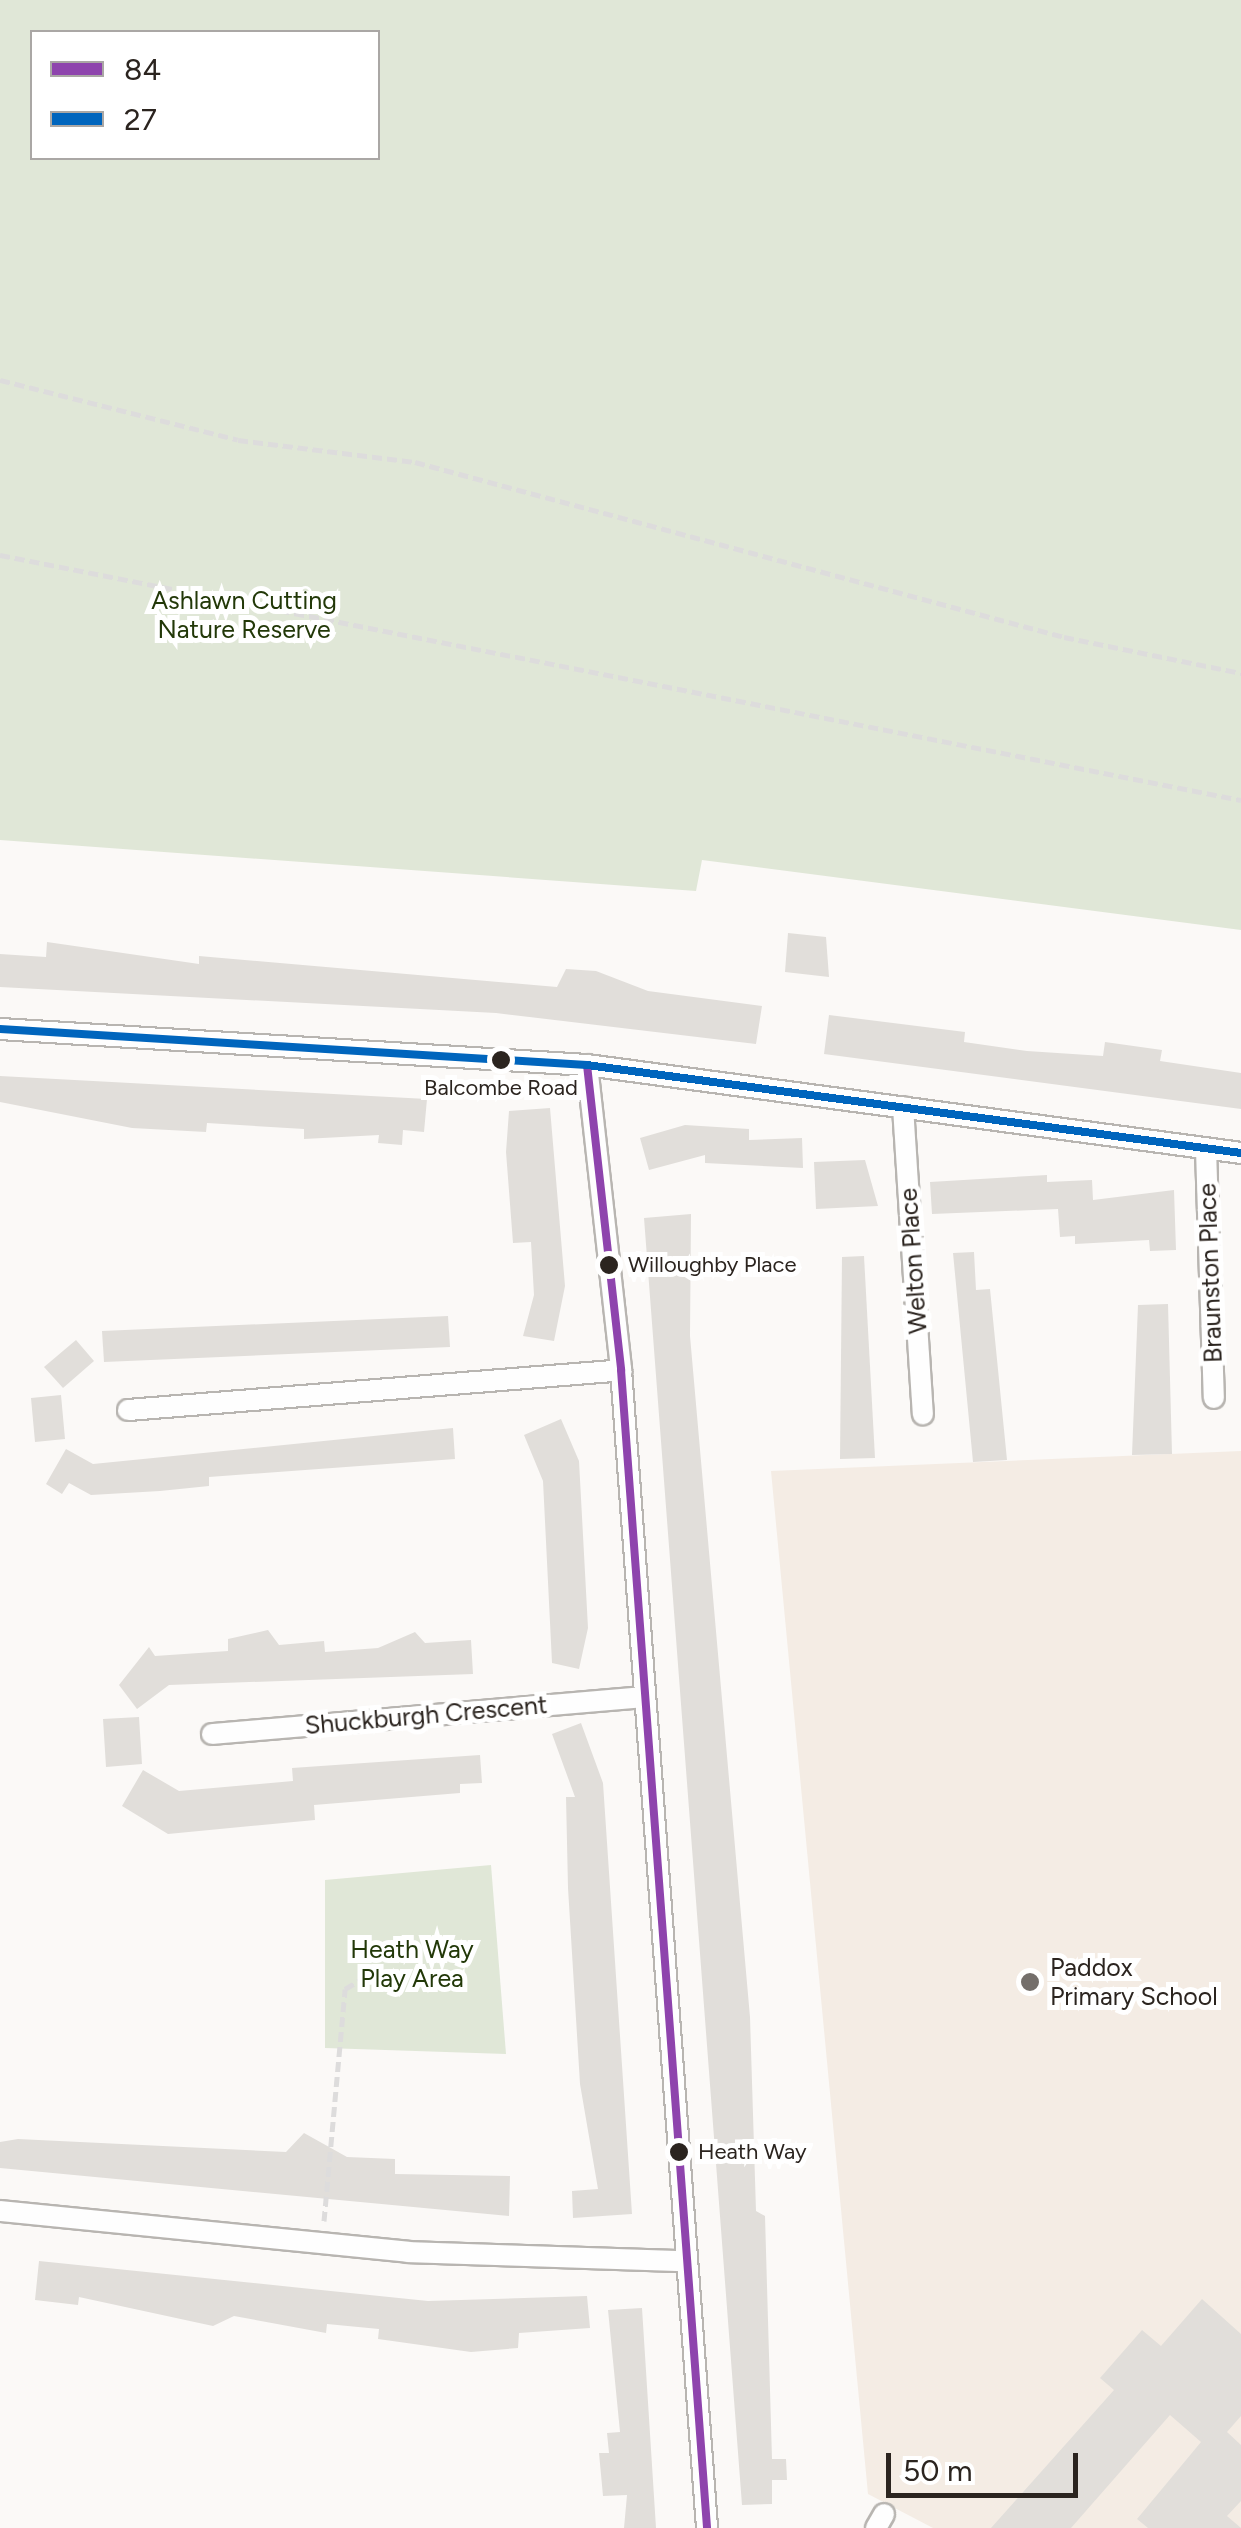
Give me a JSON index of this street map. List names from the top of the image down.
{
  "streets": {
    "street": ["Welton Place", "Braunston Place", "Shuckburgh Crescent"]
  },
  "parks": ["Ashlawn Cutting Nature Reserve", "Heath Way Play Area"],
  "places": [
    "Balcombe Road",
    "Willoughby Place",
    "Paddox Primary School",
    "Heath Way"
  ],
  "lines": ["transit line 27", "transit line 84"],
  "legend": ["84", "27"],
  "scale_bar": "50 m"
}
